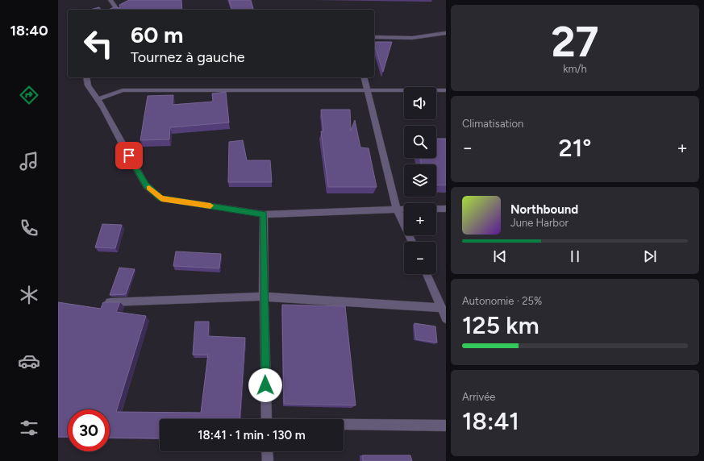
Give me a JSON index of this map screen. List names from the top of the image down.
{
  "page": {
    "tabs": "18:40",
    "tile": [
      ["27", "km/h"],
      "Climatisation",
      ["Autonomie · 25%", "125 km"],
      ["Arrivée", "18:41"]
    ],
    "turn": ["60 m", "Tournez à gauche"],
    "map_buttons": ["+", "−"],
    "heat": ["−", "21°", "+"],
    "song": ["Northbound", "June Harbor"],
    "limit": "30",
    "trip": "18:41 · 1 min · 130 m"
  }
}
